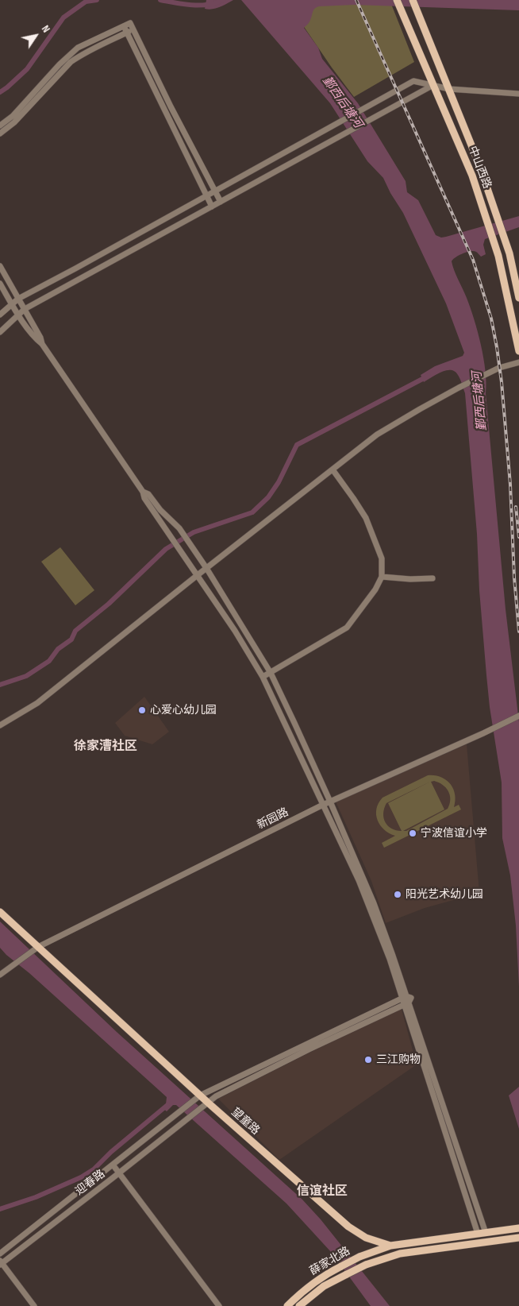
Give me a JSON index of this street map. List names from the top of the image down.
{
  "streets": {
    "main road": ["中山西路", "望童路", "薛家北路"],
    "street": ["新园路", "迎春路"]
  },
  "crossings": [
    ["新园路", "望童路"],
    ["望童路", "迎春路"],
    ["望童路", "薛家北路"]
  ],
  "districts": ["徐家漕社区", "信谊社区"],
  "water": ["鄞西后塘河"],
  "places": [
    "心爱心幼儿园",
    "宁波信谊小学",
    "阳光艺术幼儿园",
    "三江购物"
  ],
  "north": "top right"
}
